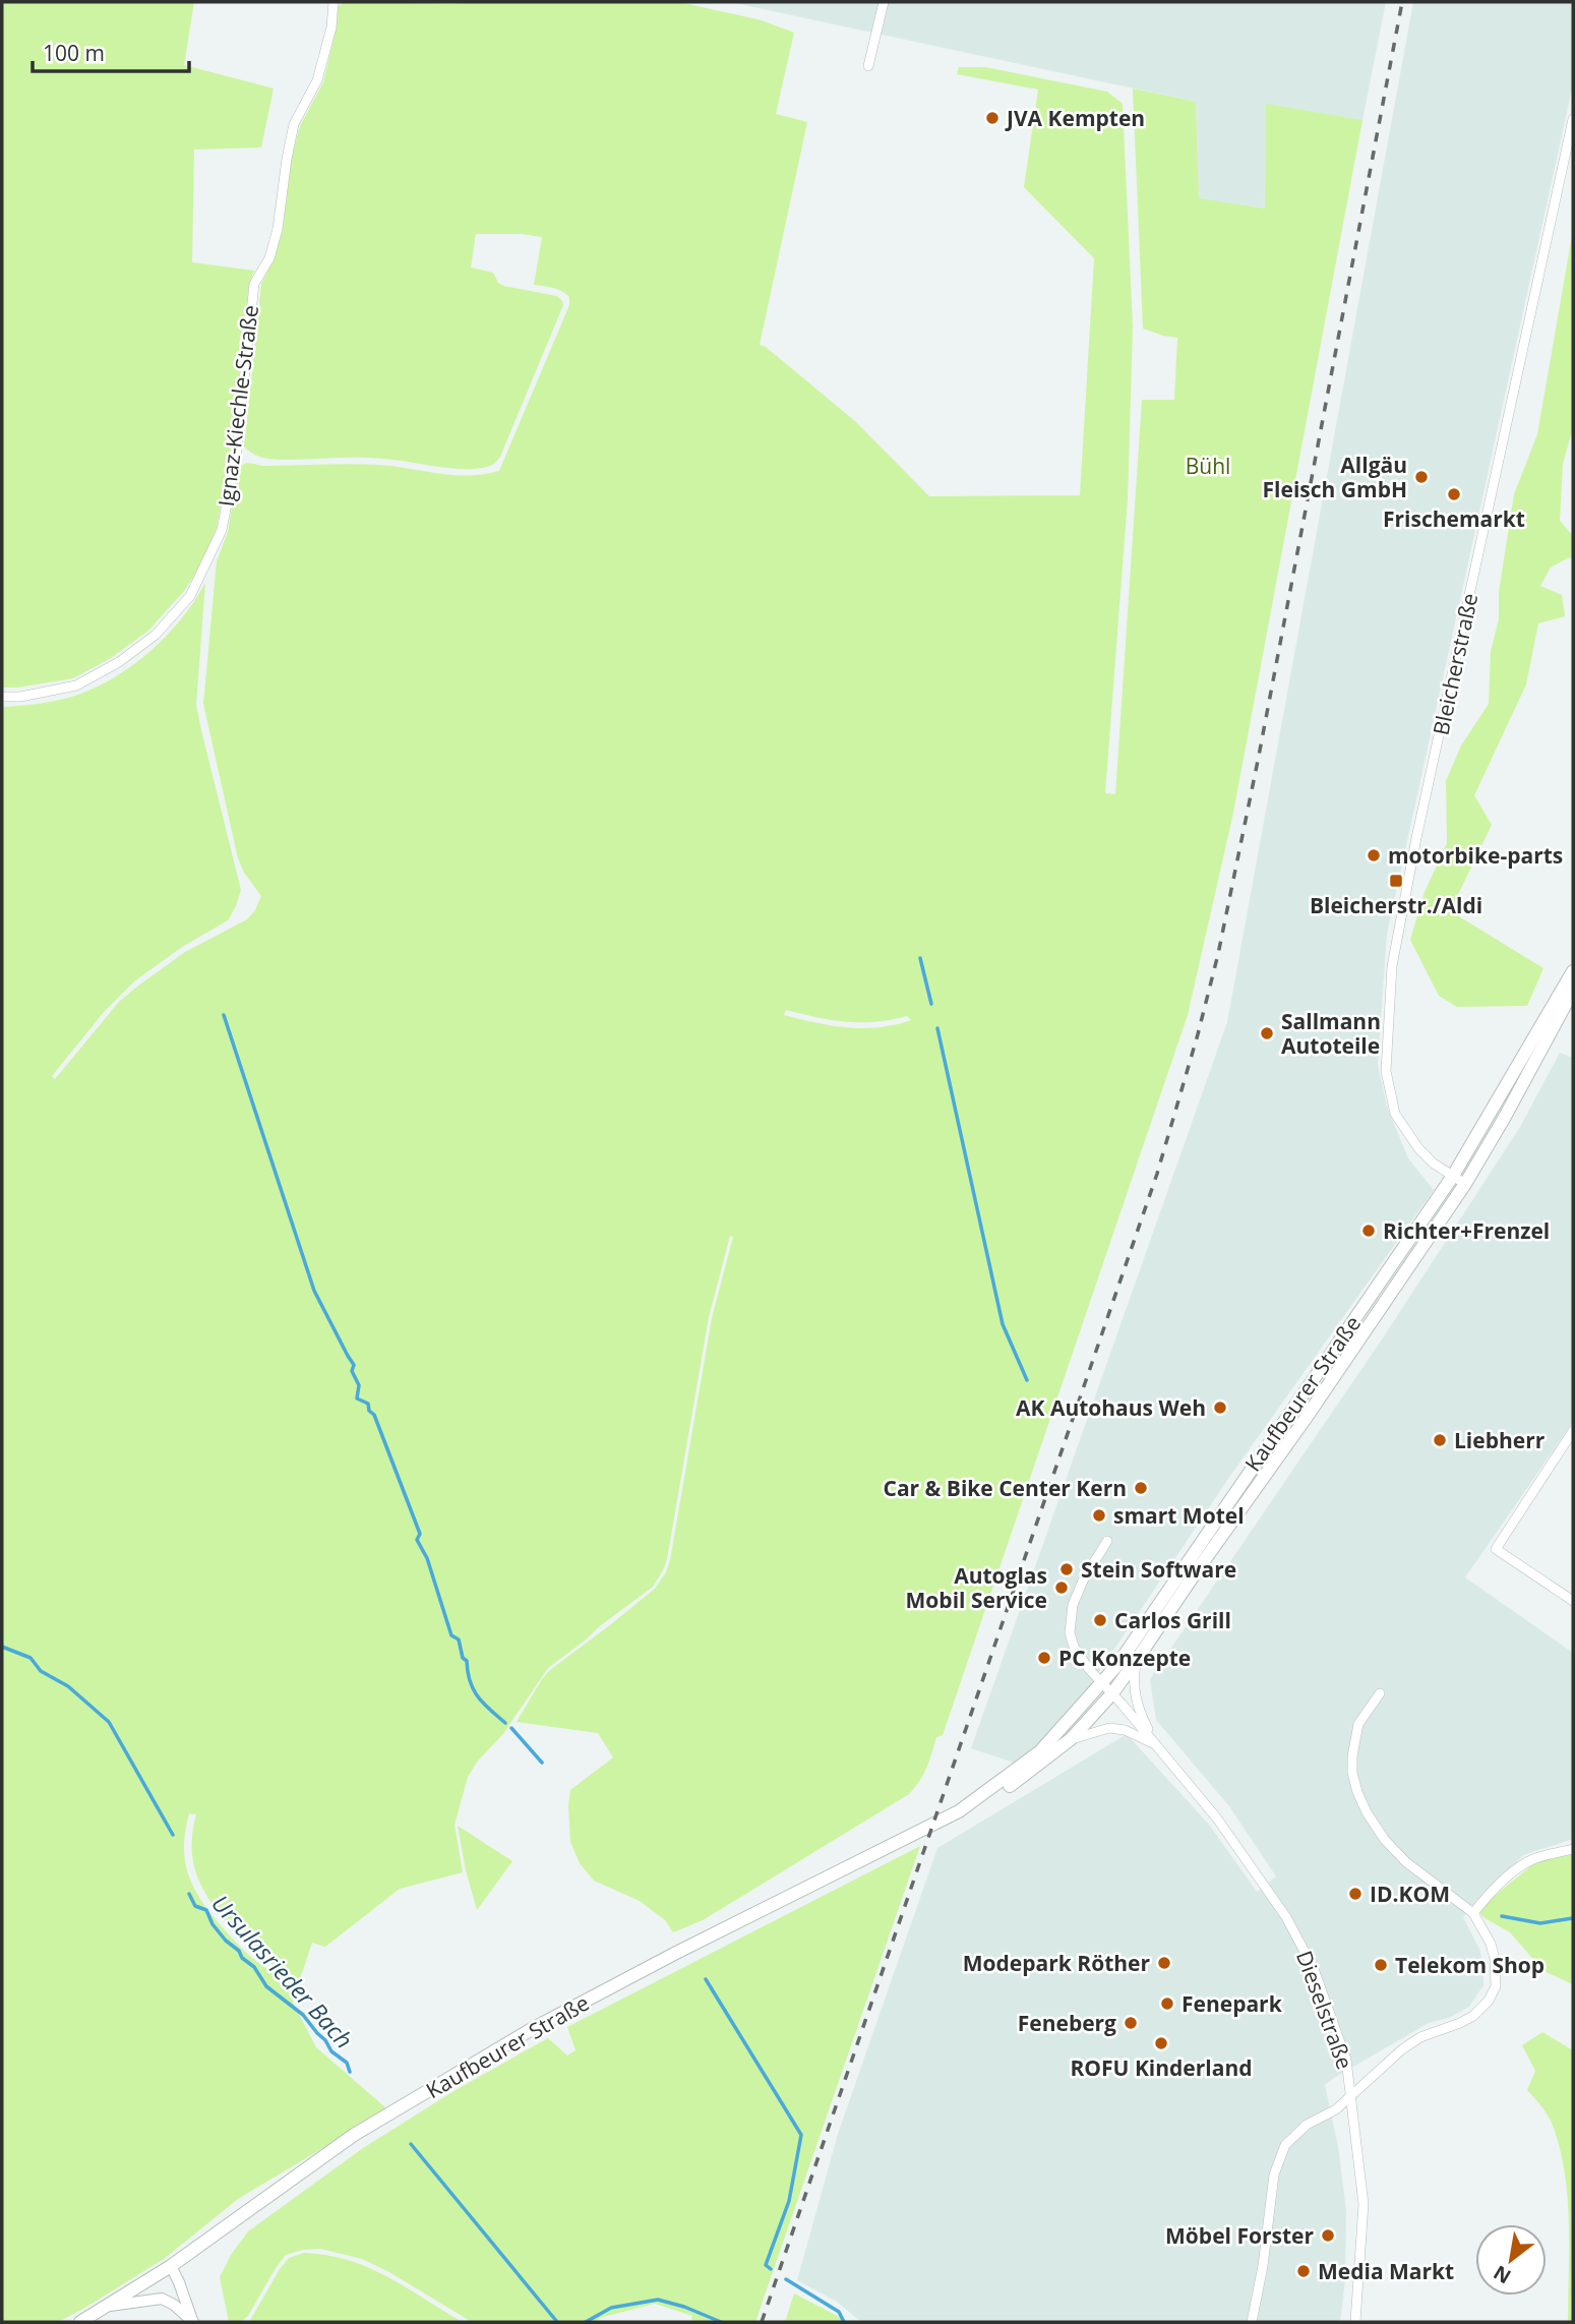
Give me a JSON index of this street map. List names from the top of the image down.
{
  "streets": {
    "main road": ["Kaufbeurer Straße"],
    "street": ["Ignaz-Kiechle-Straße", "Bleicherstraße", "Dieselstraße"]
  },
  "crossings": [
    ["Bleicherstraße", "Kaufbeurer Straße"],
    ["Kaufbeurer Straße", "Dieselstraße"]
  ],
  "water": ["Ursulasrieder Bach"],
  "parks": ["Bühl"],
  "places": {
    "other": [
      "JVA Kempten",
      "Allgäu Fleisch GmbH",
      "Frischemarkt",
      "motorbike-parts",
      "Sallmann Autoteile",
      "Richter+Frenzel",
      "AK Autohaus Weh",
      "Liebherr",
      "Car & Bike Center Kern",
      "smart Motel",
      "Stein Software",
      "Autoglas Mobil Service",
      "Carlos Grill",
      "PC Konzepte",
      "ID.KOM",
      "Modepark Röther",
      "Telekom Shop",
      "Fenepark",
      "Feneberg",
      "ROFU Kinderland",
      "Möbel Forster",
      "Media Markt"
    ],
    "transit": ["Bleicherstr./Aldi"]
  },
  "scale_bar": "100 m",
  "north": "bottom left"
}
